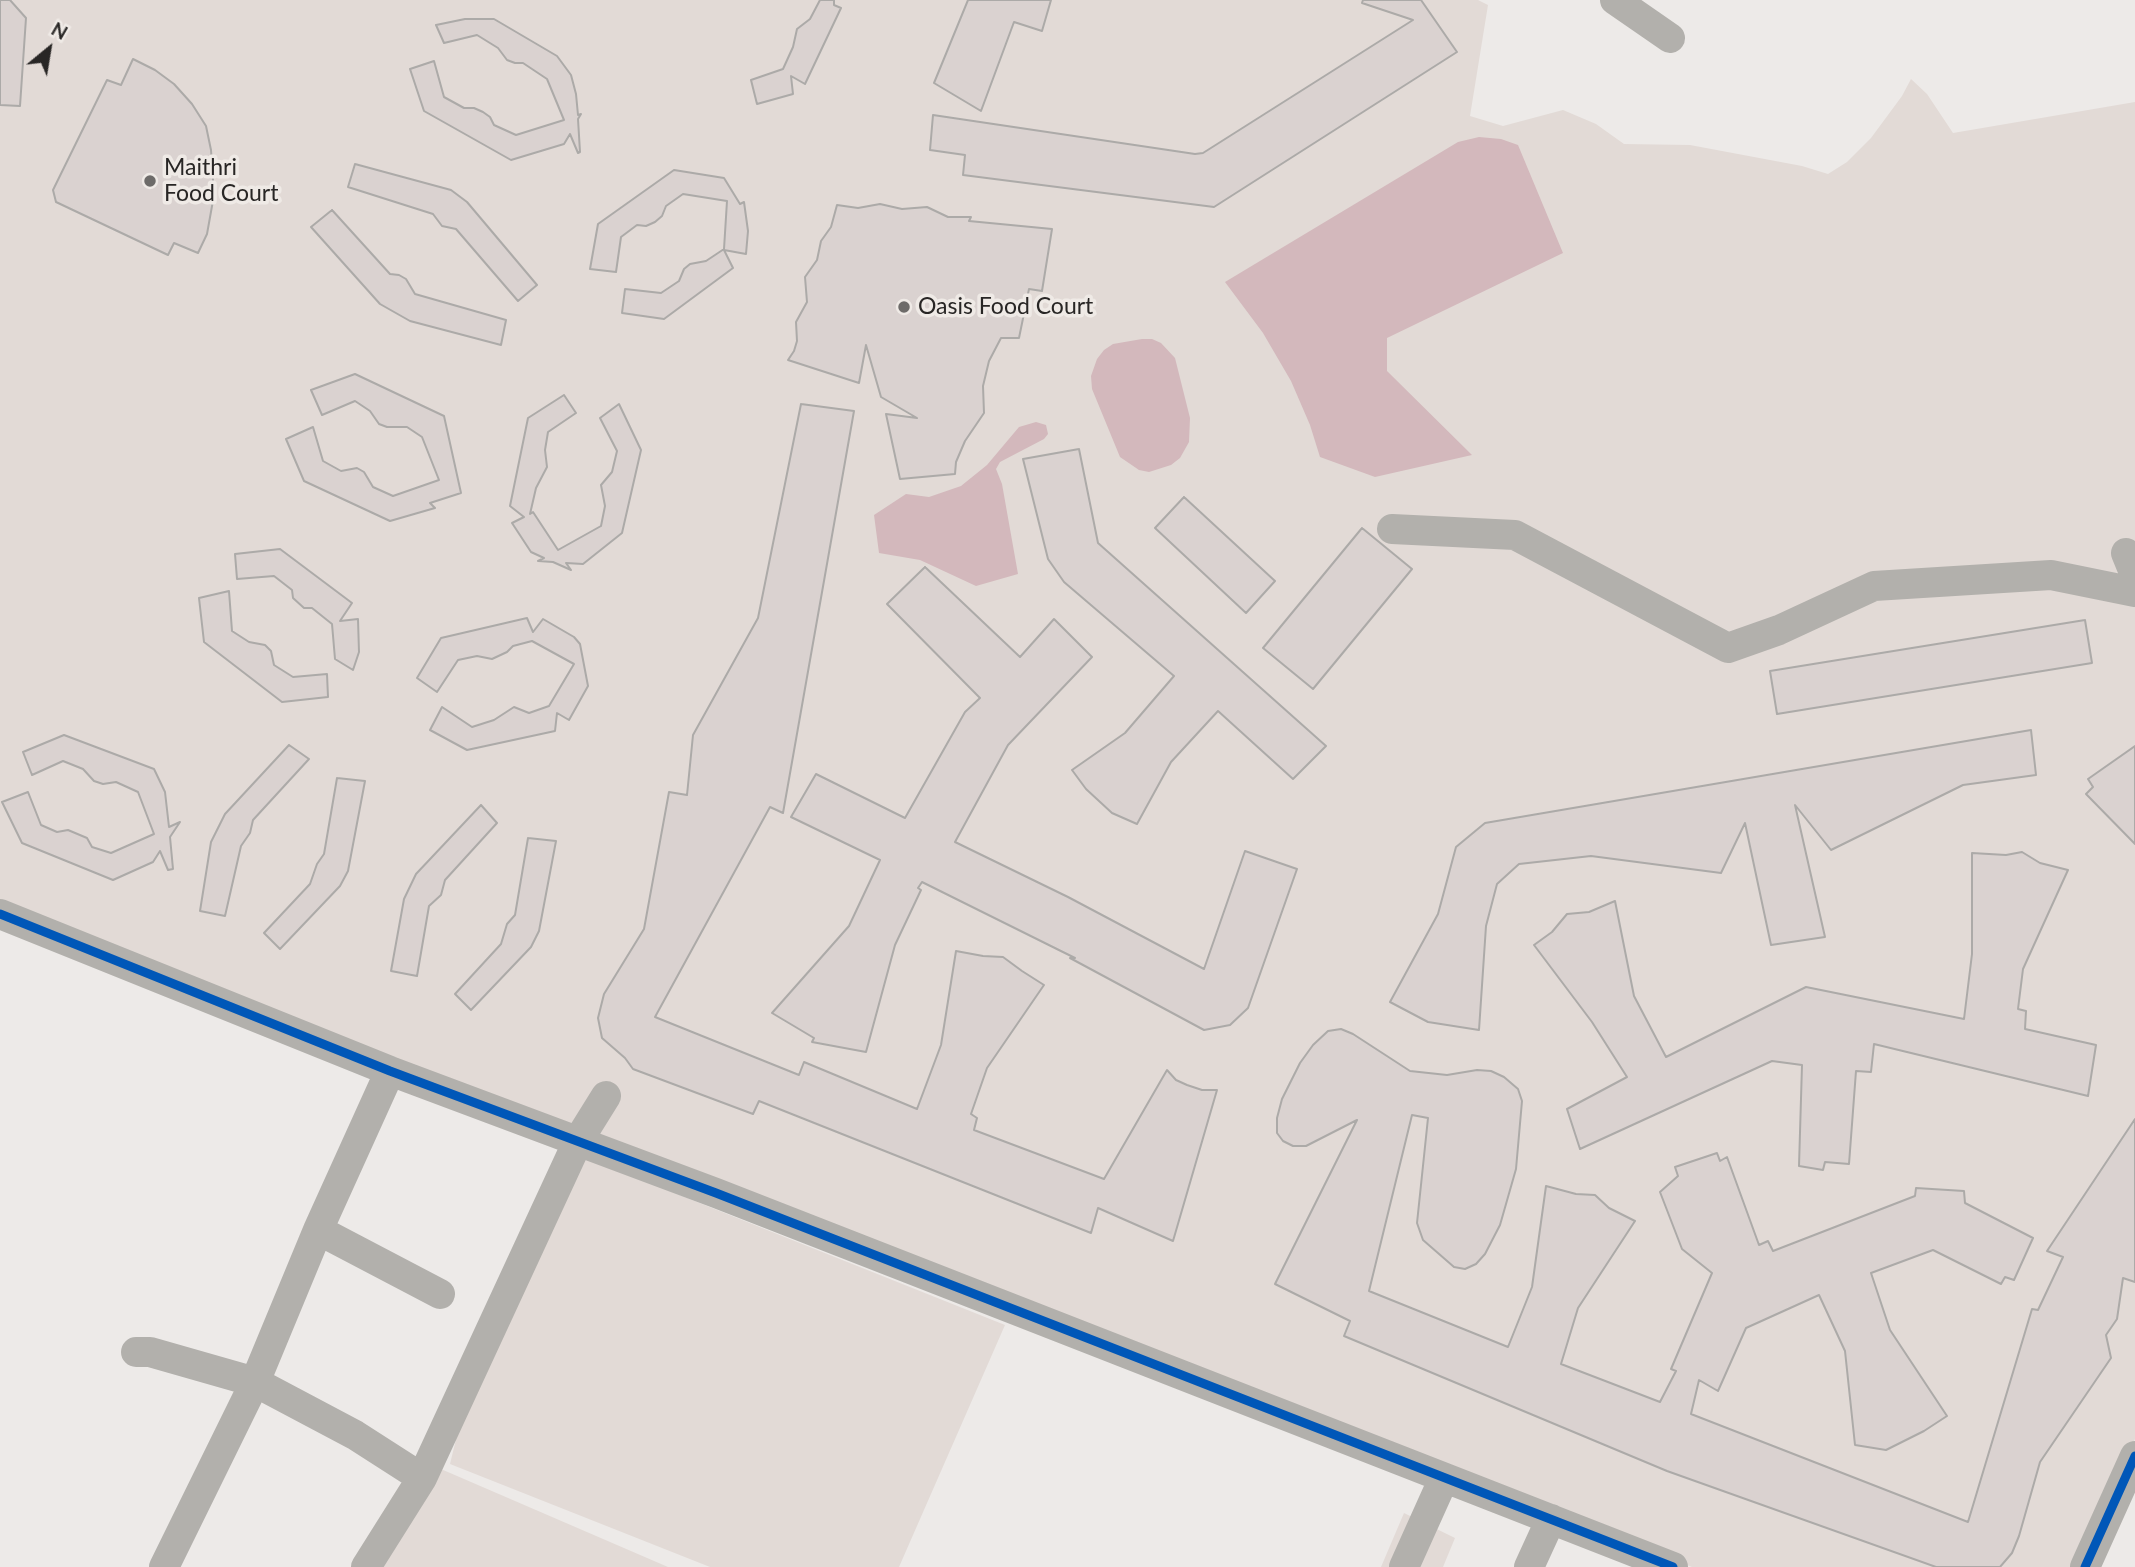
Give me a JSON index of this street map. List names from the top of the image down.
{
  "places": ["Maithri Food Court", "Oasis Food Court"],
  "north": "top right"
}
